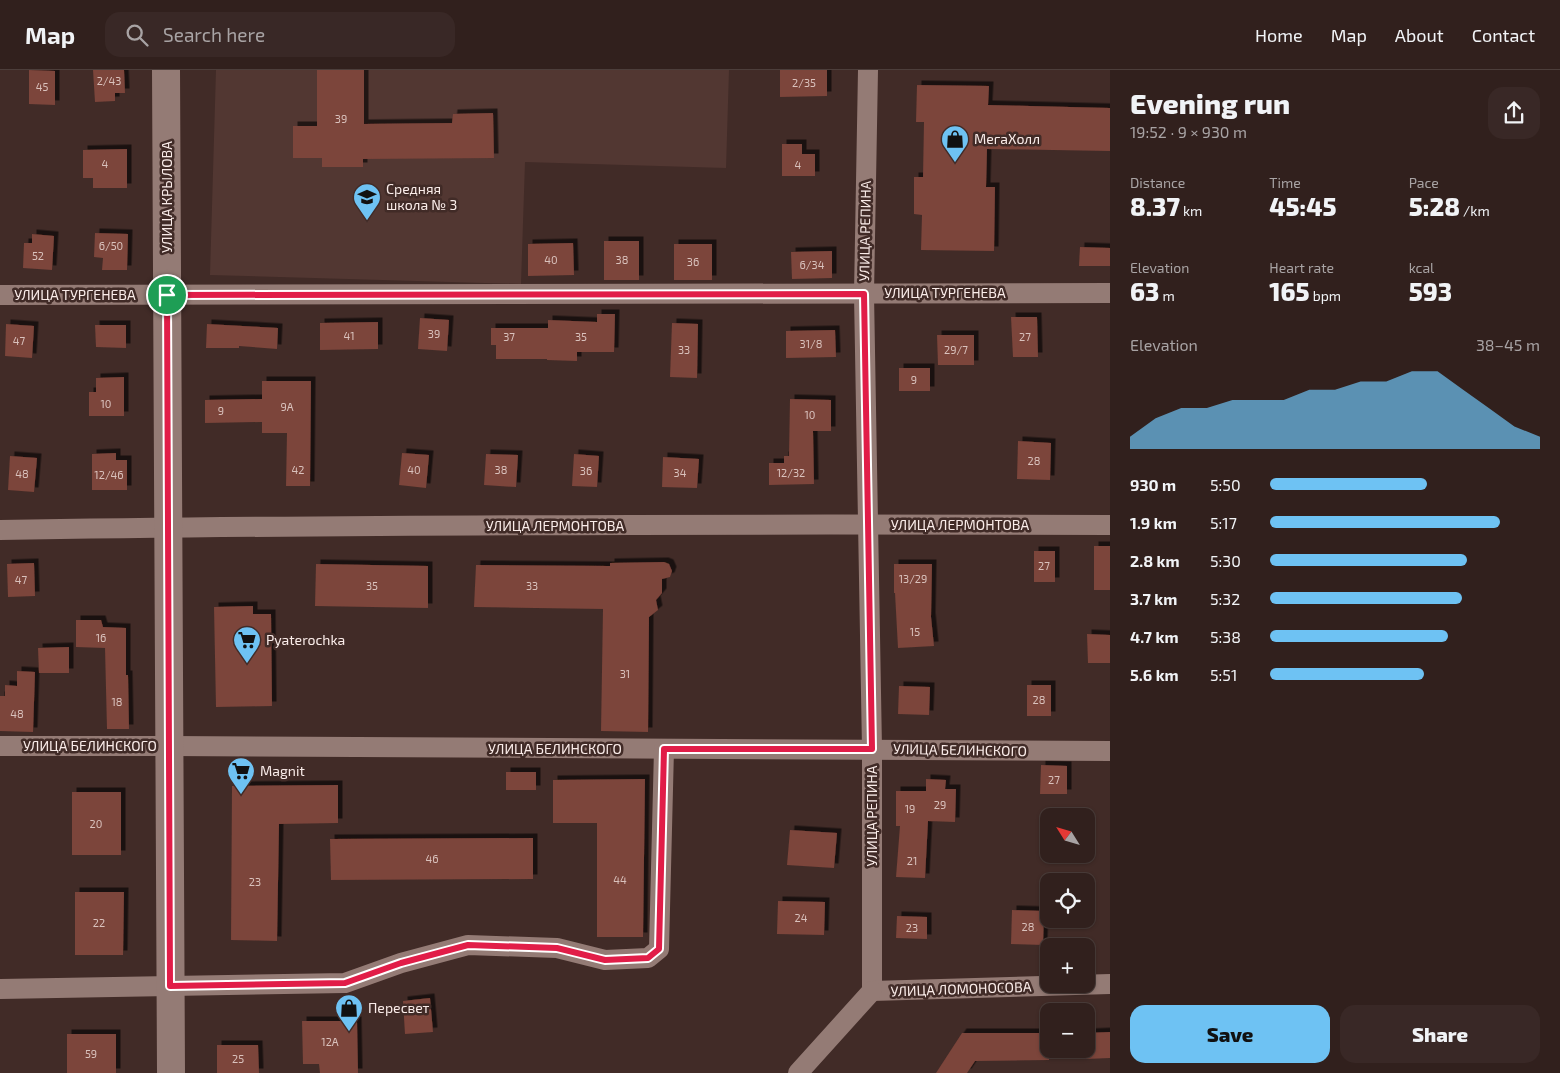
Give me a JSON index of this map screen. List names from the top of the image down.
{
  "streets": {
    "main road": ["УЛИЦА КРЫЛОВА"],
    "street": [
      "УЛИЦА РЕПИНА",
      "УЛИЦА ТУРГЕНЕВА",
      "УЛИЦА ЛЕРМОНТОВА",
      "УЛИЦА БЕЛИНСКОГО",
      "УЛИЦА ЛОМОНОСОВА"
    ]
  },
  "crossings": [
    ["УЛИЦА КРЫЛОВА", "УЛИЦА ТУРГЕНЕВА"],
    ["УЛИЦА КРЫЛОВА", "УЛИЦА ЛЕРМОНТОВА"],
    ["УЛИЦА КРЫЛОВА", "УЛИЦА БЕЛИНСКОГО"],
    ["УЛИЦА РЕПИНА", "УЛИЦА ТУРГЕНЕВА"],
    ["УЛИЦА РЕПИНА", "УЛИЦА ЛЕРМОНТОВА"],
    ["УЛИЦА РЕПИНА", "УЛИЦА БЕЛИНСКОГО"],
    ["УЛИЦА РЕПИНА", "УЛИЦА ЛОМОНОСОВА"]
  ],
  "places": {
    "shop": ["МегаХолл", "Пересвет"],
    "school or university": ["Средняя школа № 3"],
    "supermarket": ["Pyaterochka", "Magnit"]
  },
  "house_numbers": [
    "2/43",
    "2/35",
    "45",
    "39",
    "4",
    "4",
    "6/50",
    "52",
    "40",
    "38",
    "36",
    "6/34",
    "39",
    "41",
    "37",
    "35",
    "27",
    "47",
    "31/8",
    "33",
    "29/7",
    "9",
    "10",
    "9А",
    "9",
    "10",
    "28",
    "42",
    "40",
    "38",
    "36",
    "34",
    "12/32",
    "48",
    "12/46",
    "27",
    "13/29",
    "47",
    "35",
    "33",
    "15",
    "16",
    "31",
    "28",
    "18",
    "48",
    "27",
    "29",
    "19",
    "20",
    "46",
    "21",
    "44",
    "23",
    "24",
    "22",
    "28",
    "23",
    "12А",
    "59",
    "25"
  ],
  "north": "top left",
  "page": {
    "header": "Map",
    "search": "Search here",
    "nav": [
      "Home",
      "Map",
      "About",
      "Contact"
    ],
    "heading": ["Evening run", "19:52 · 9 × 930 m"],
    "stats": [
      ["Distance", "8.37 km"],
      ["Time", "45:45"],
      ["Pace", "5:28 /km"],
      ["Elevation", "63 m"],
      ["Heart rate", "165 bpm"],
      ["kcal", "593"]
    ],
    "chart": ["Elevation", "38–45 m"],
    "list": [
      {
        "name": "930 m",
        "note": "5:50"
      },
      {
        "name": "1.9 km",
        "note": "5:17"
      },
      {
        "name": "2.8 km",
        "note": "5:30"
      },
      {
        "name": "3.7 km",
        "note": "5:32"
      },
      {
        "name": "4.7 km",
        "note": "5:38"
      },
      {
        "name": "5.6 km",
        "note": "5:51"
      }
    ],
    "map_buttons": ["+", "−"],
    "buttons": ["Save", "Share"]
  }
}
